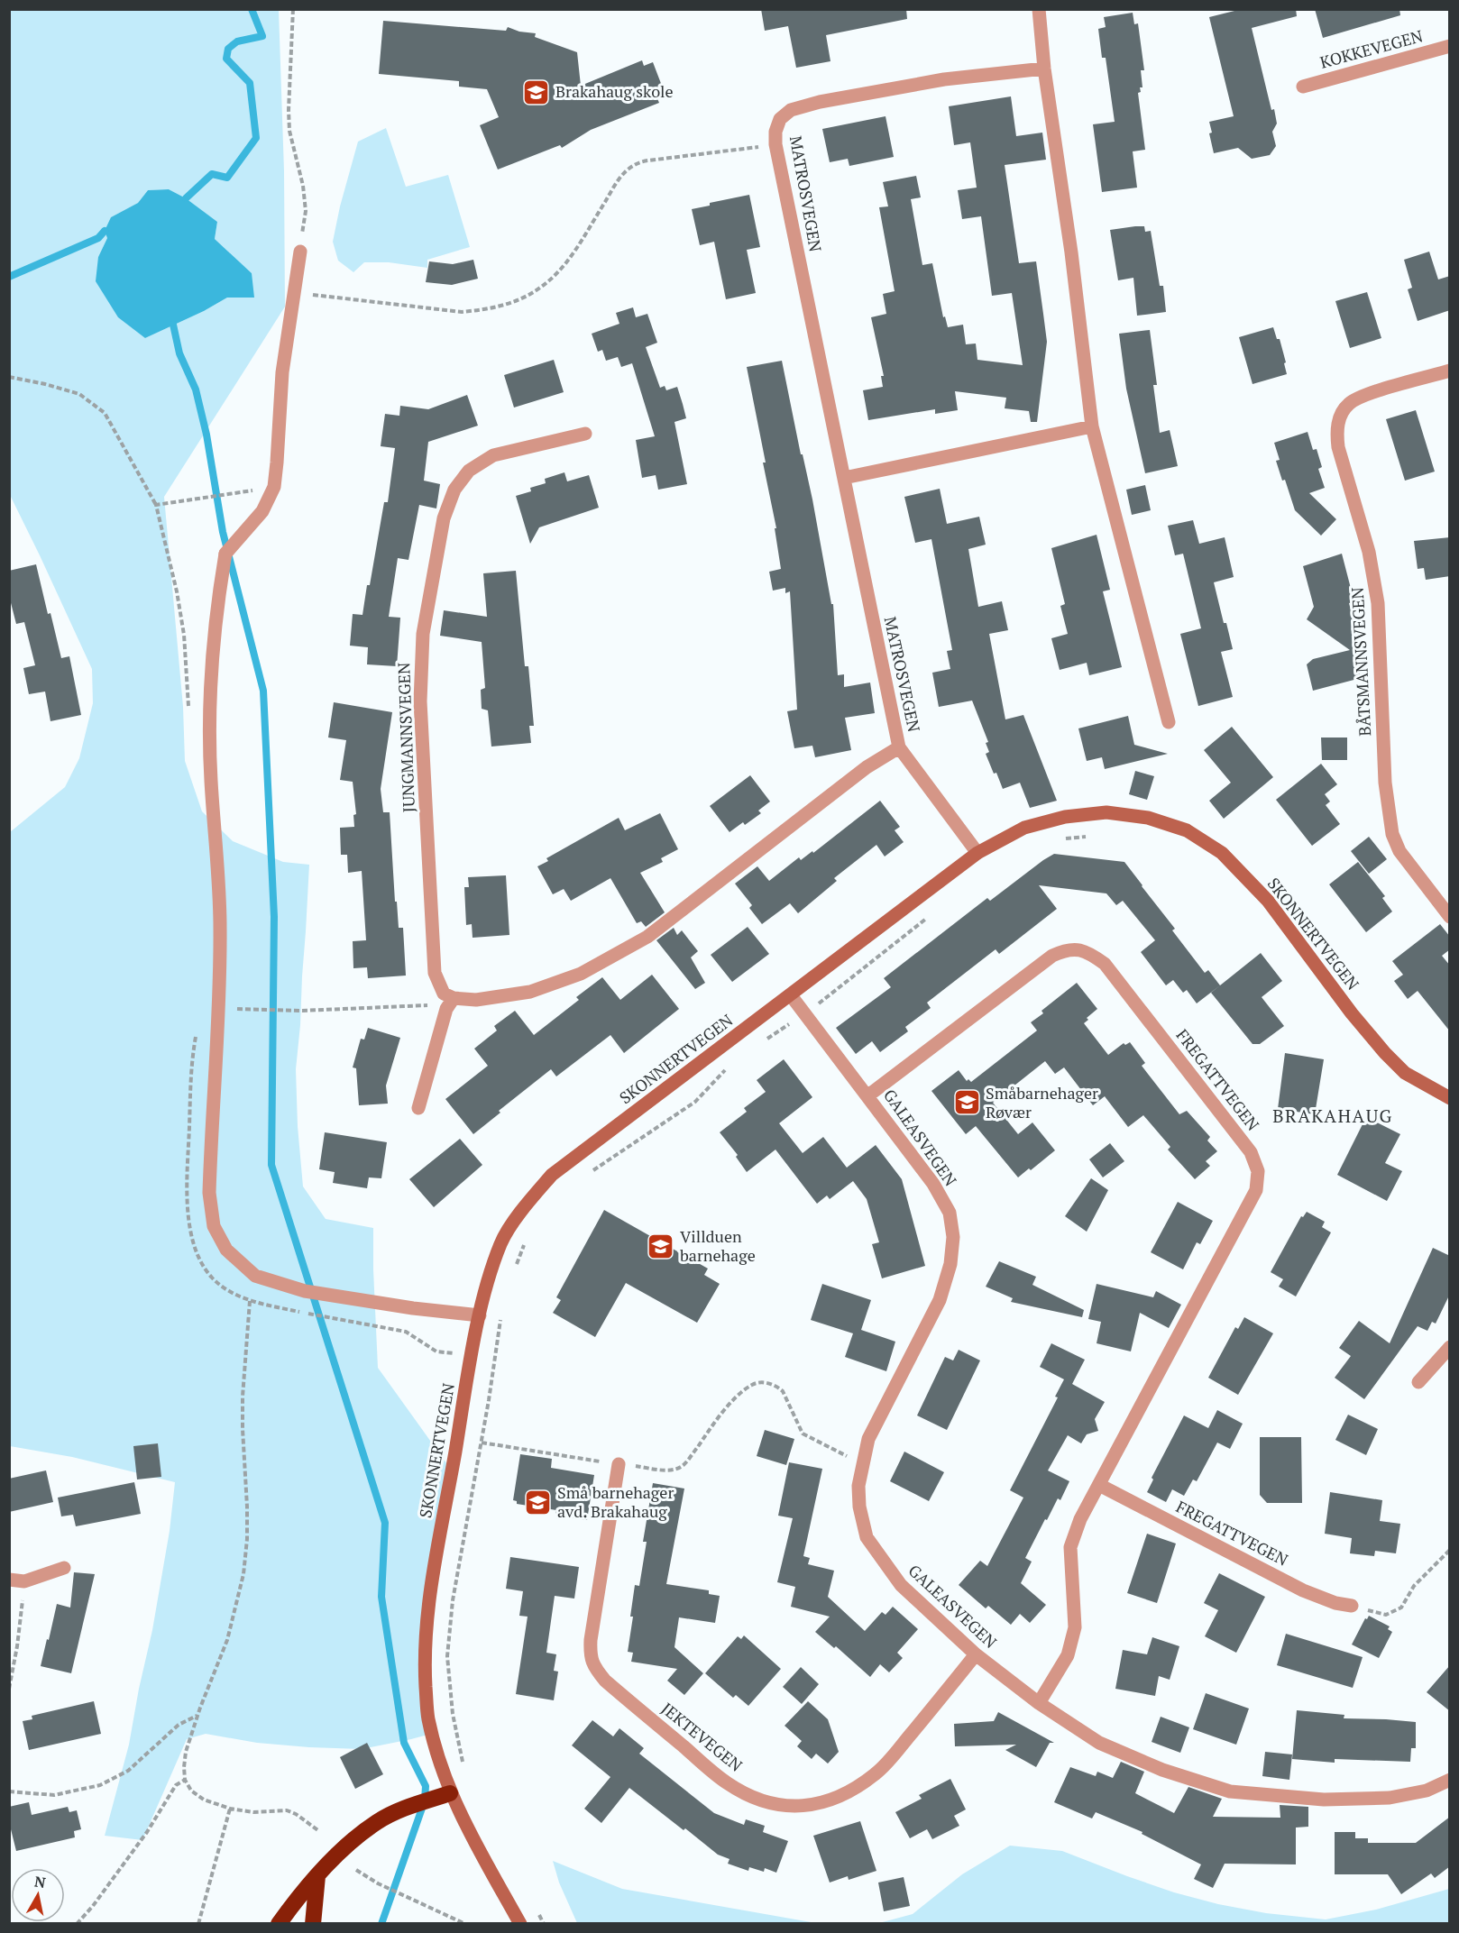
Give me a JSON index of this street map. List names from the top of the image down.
{
  "streets": {
    "street": [
      "KOKKEVEGEN",
      "MATROSVEGEN",
      "BÅTSMANNSVEGEN",
      "JUNGMANNSVEGEN",
      "SKONNERTVEGEN",
      "FREGATTVEGEN",
      "GALEASVEGEN",
      "JEKTEVEGEN"
    ]
  },
  "crossings": [
    ["MATROSVEGEN", "SKONNERTVEGEN"],
    ["SKONNERTVEGEN", "GALEASVEGEN"],
    ["FREGATTVEGEN", "GALEASVEGEN"],
    ["GALEASVEGEN", "JEKTEVEGEN"]
  ],
  "districts": ["BRAKAHAUG"],
  "places": {
    "school or university": [
      "Brakahaug skole",
      "Småbarnehager Røvær",
      "Villduen barnehage",
      "Små barnehager avd. Brakahaug"
    ]
  },
  "north": "top"
}
